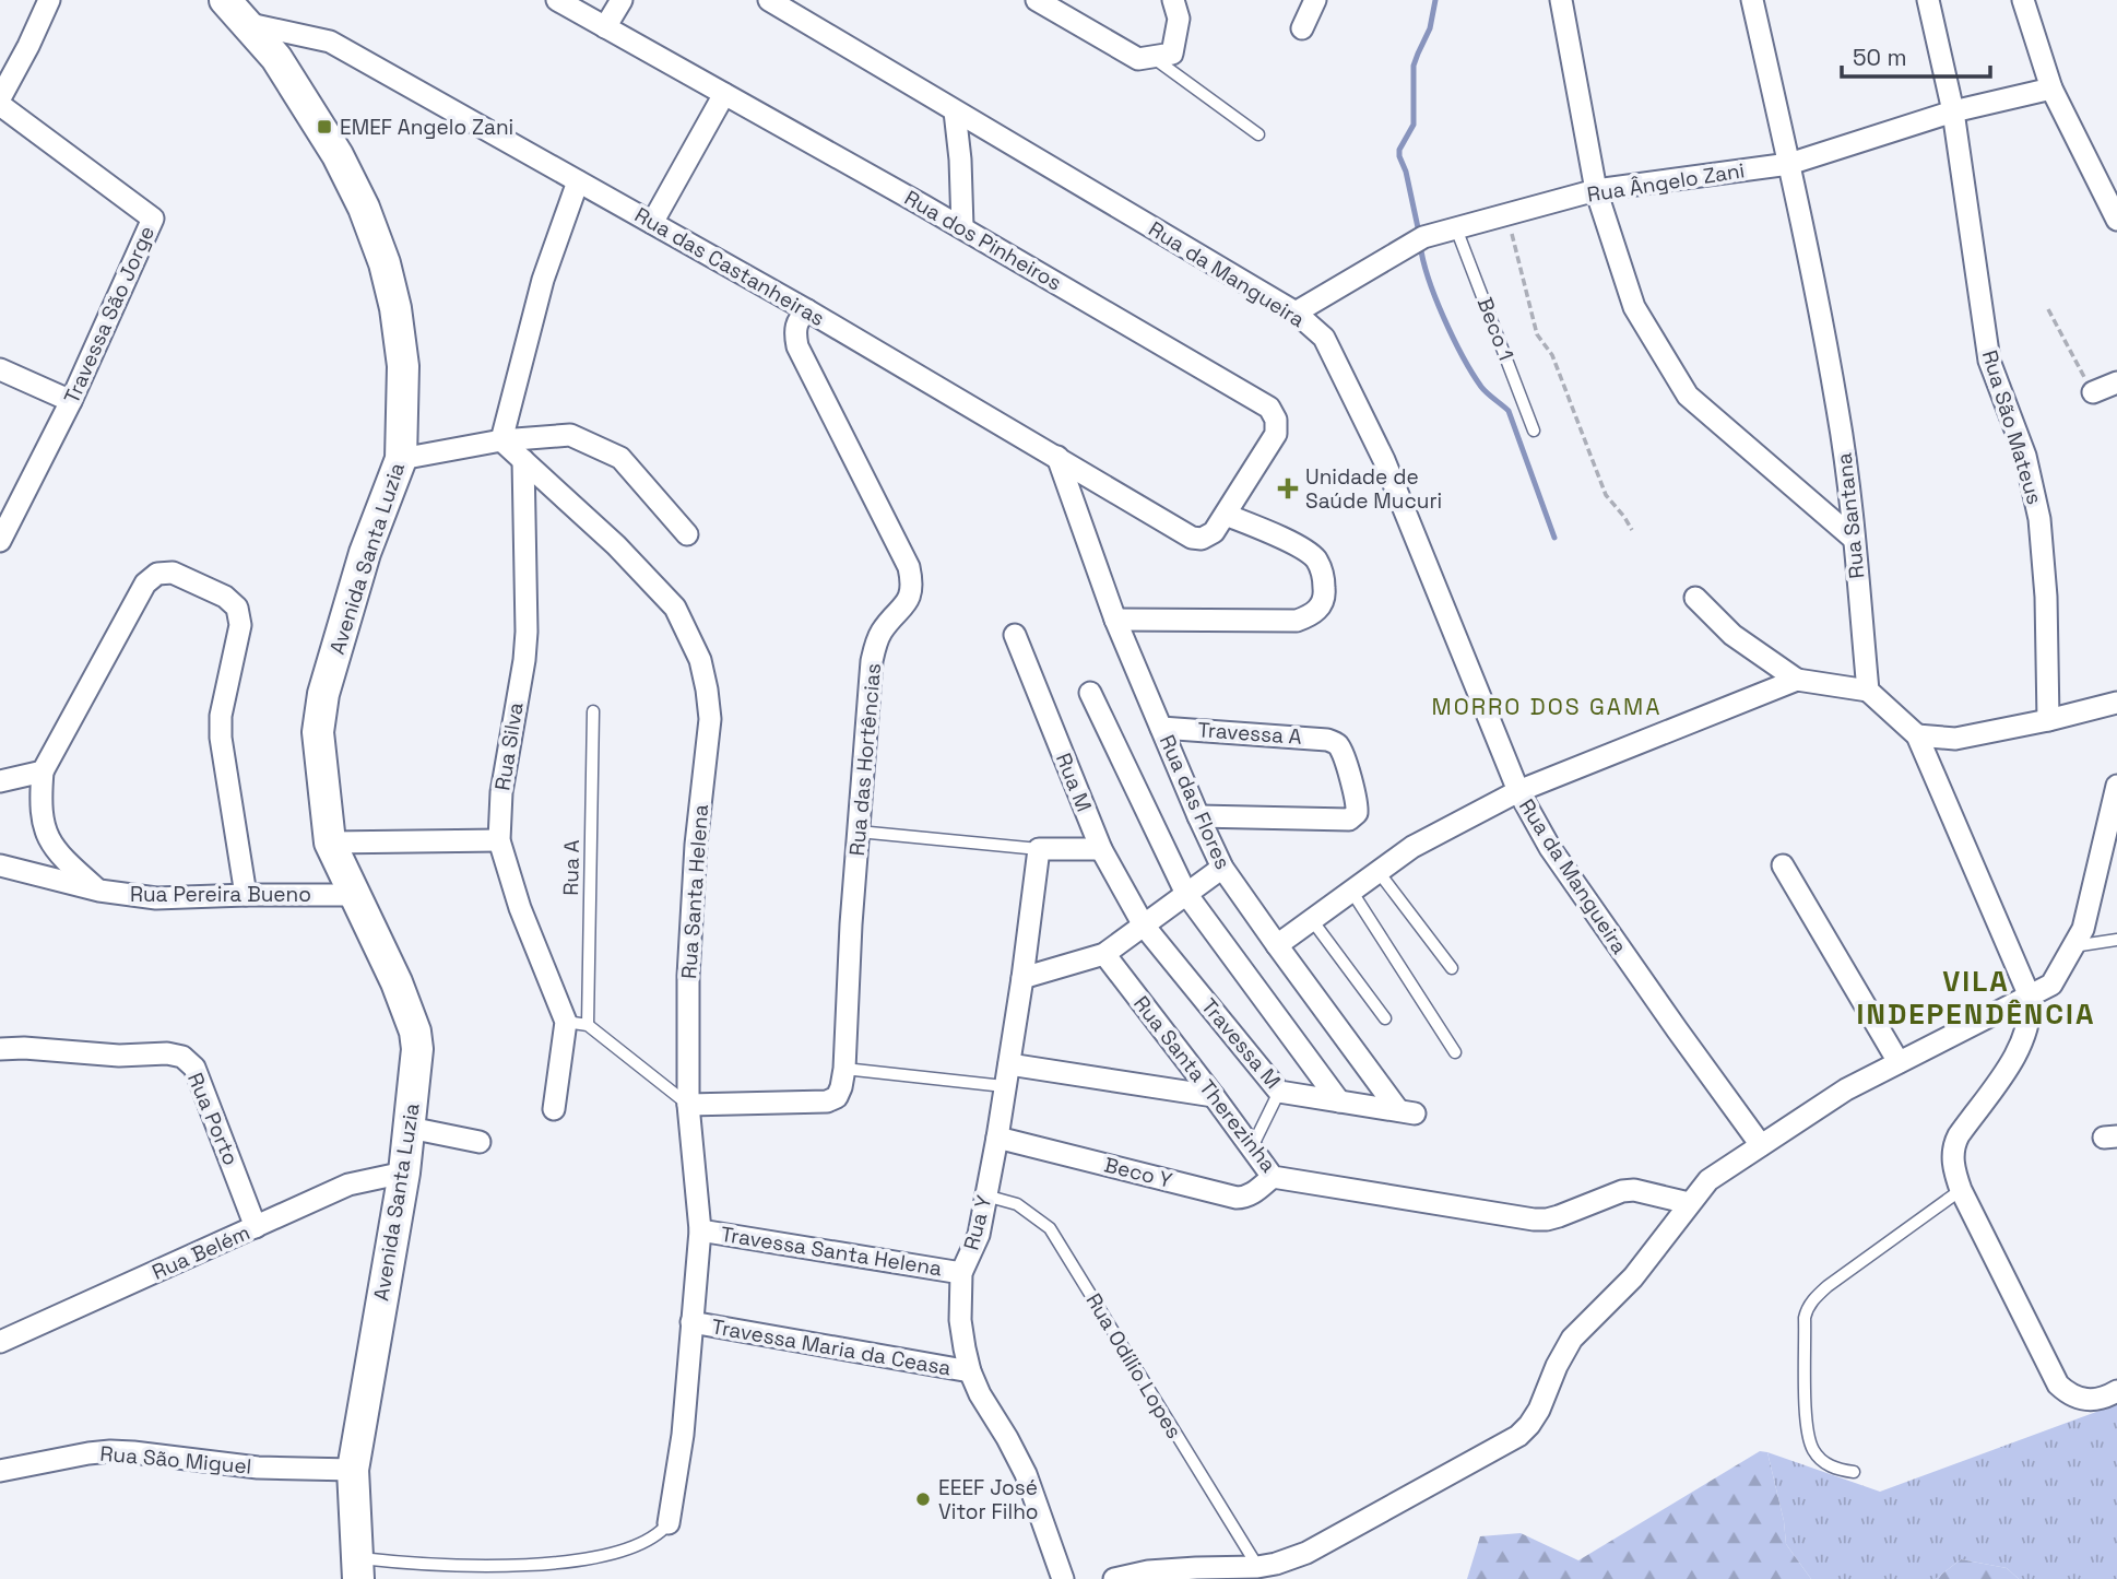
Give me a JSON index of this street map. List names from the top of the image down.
{
  "streets": {
    "street": [
      "Rua Ângelo Zani",
      "Rua dos Pinheiros",
      "Rua das Castanheiras",
      "Rua da Mangueira",
      "Travessa São Jorge",
      "Rua São Mateus",
      "Rua Santana",
      "Avenida Santa Luzia",
      "Travessa A",
      "Rua Silva",
      "Rua das Hortências",
      "Rua M",
      "Rua das Flores",
      "Rua Santa Helena",
      "Rua Pereira Bueno",
      "Travessa M",
      "Rua Santa Therezinha",
      "Rua Porto",
      "Beco Y",
      "Rua Y",
      "Travessa Santa Helena",
      "Rua Belém",
      "Travessa Maria da Ceasa",
      "Rua São Miguel"
    ],
    "lane": ["Beco 1", "Rua A", "Rua Odílio Lopes"]
  },
  "crossings": [
    ["Rua Ângelo Zani", "Rua da Mangueira"],
    ["Rua Ângelo Zani", "Beco 1"],
    ["Rua Ângelo Zani", "Rua São Mateus"],
    ["Rua Ângelo Zani", "Rua Santana"],
    ["Rua dos Pinheiros", "Rua das Castanheiras"],
    ["Rua das Castanheiras", "Avenida Santa Luzia"],
    ["Rua das Castanheiras", "Rua das Hortências"],
    ["Rua das Castanheiras", "Rua das Flores"],
    ["Avenida Santa Luzia", "Rua Pereira Bueno"],
    ["Avenida Santa Luzia", "Rua Belém"],
    ["Avenida Santa Luzia", "Rua São Miguel"],
    ["Travessa A", "Rua das Flores"],
    ["Rua Silva", "Rua Santa Helena"],
    ["Rua M", "Travessa M"],
    ["Rua das Flores", "Travessa M"],
    ["Rua Santa Helena", "Travessa Santa Helena"],
    ["Rua Santa Helena", "Travessa Maria da Ceasa"],
    ["Rua Santa Therezinha", "Beco Y"],
    ["Rua Porto", "Rua Belém"],
    ["Beco Y", "Rua Y"],
    ["Rua Y", "Travessa Santa Helena"],
    ["Rua Y", "Travessa Maria da Ceasa"],
    ["Rua Y", "Rua Odílio Lopes"]
  ],
  "districts": ["MORRO DOS GAMA", "VILA INDEPENDÊNCIA"],
  "places": {
    "transit": ["EMEF Angelo Zani"],
    "health": ["Unidade de Saúde Mucuri"],
    "other": ["EEEF José Vitor Filho"]
  },
  "scale_bar": "50 m"
}
